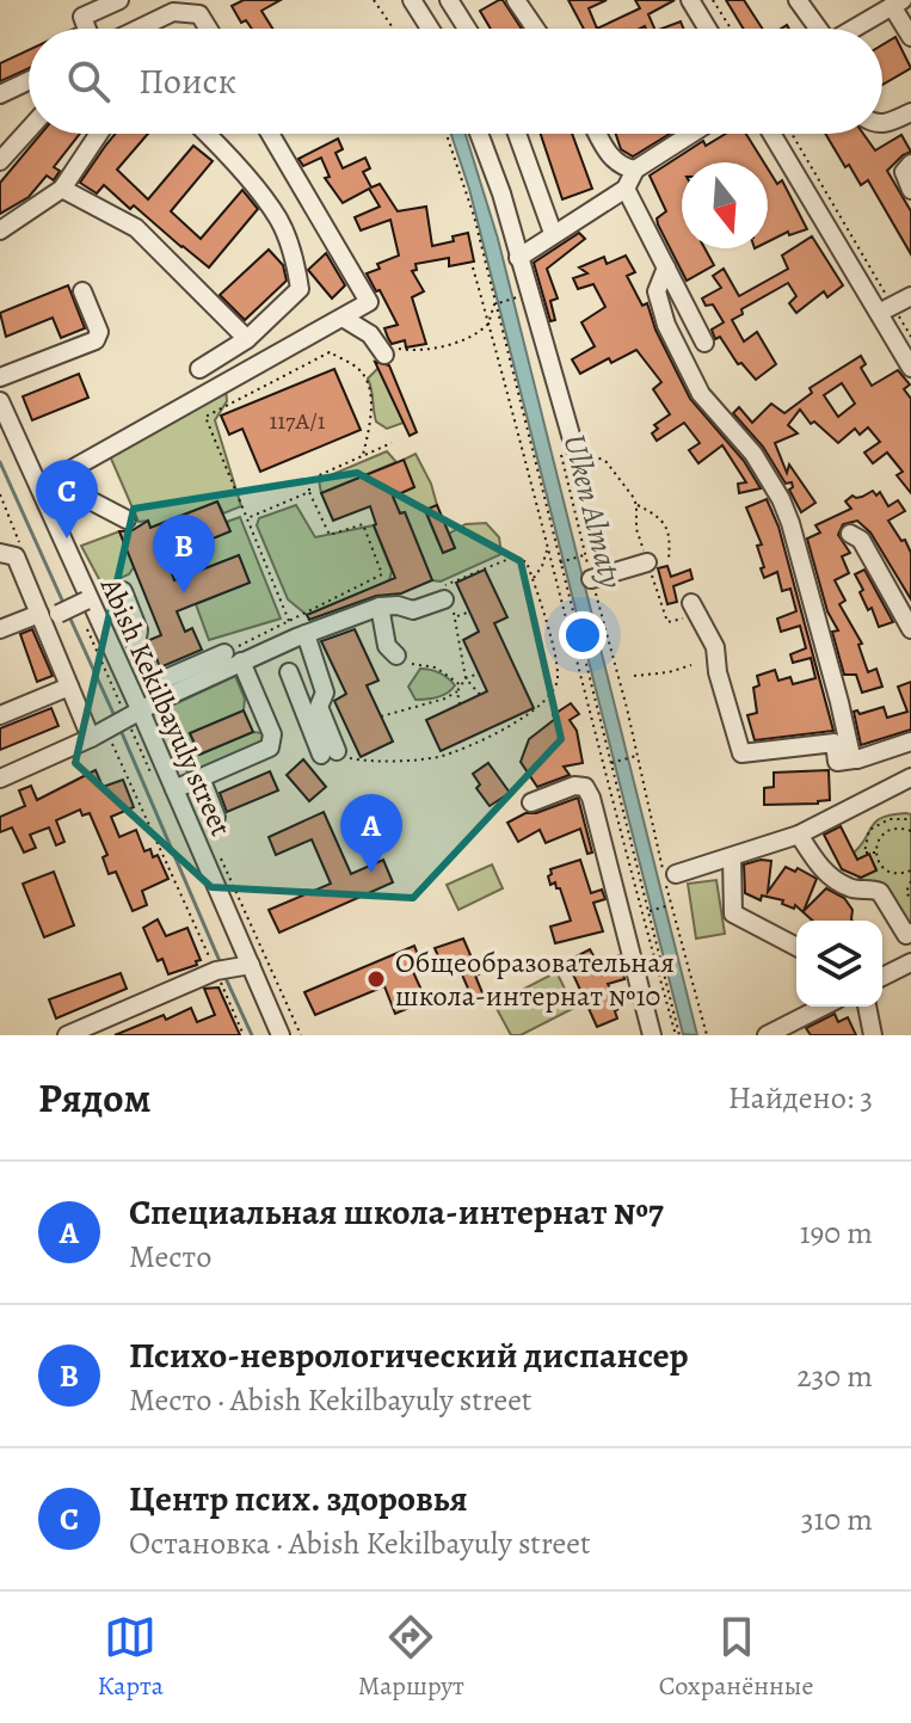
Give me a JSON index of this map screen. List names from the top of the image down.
{
  "streets": {
    "street": ["Abish Kekilbayuly street"]
  },
  "water": ["Ulken Almaty"],
  "places": ["Общеобразовательная школа-интернат №10"],
  "house_numbers": ["117А/1"],
  "north": "bottom",
  "page": {
    "search": "Поиск",
    "pins": ["C", "B", "A"],
    "heading": ["Рядом", "Найдено: 3"],
    "list": [
      {
        "mark": "A",
        "name": "Специальная школа-интернат №7",
        "note": "Место",
        "value": "190 m"
      },
      {
        "mark": "B",
        "name": "Психо-неврологический диспансер",
        "note": "Место · Abish Kekilbayuly street",
        "value": "230 m"
      },
      {
        "mark": "C",
        "name": "Центр псих. здоровья",
        "note": "Остановка · Abish Kekilbayuly street",
        "value": "310 m"
      }
    ],
    "nav": ["Карта", "Маршрут", "Сохранённые"]
  }
}
